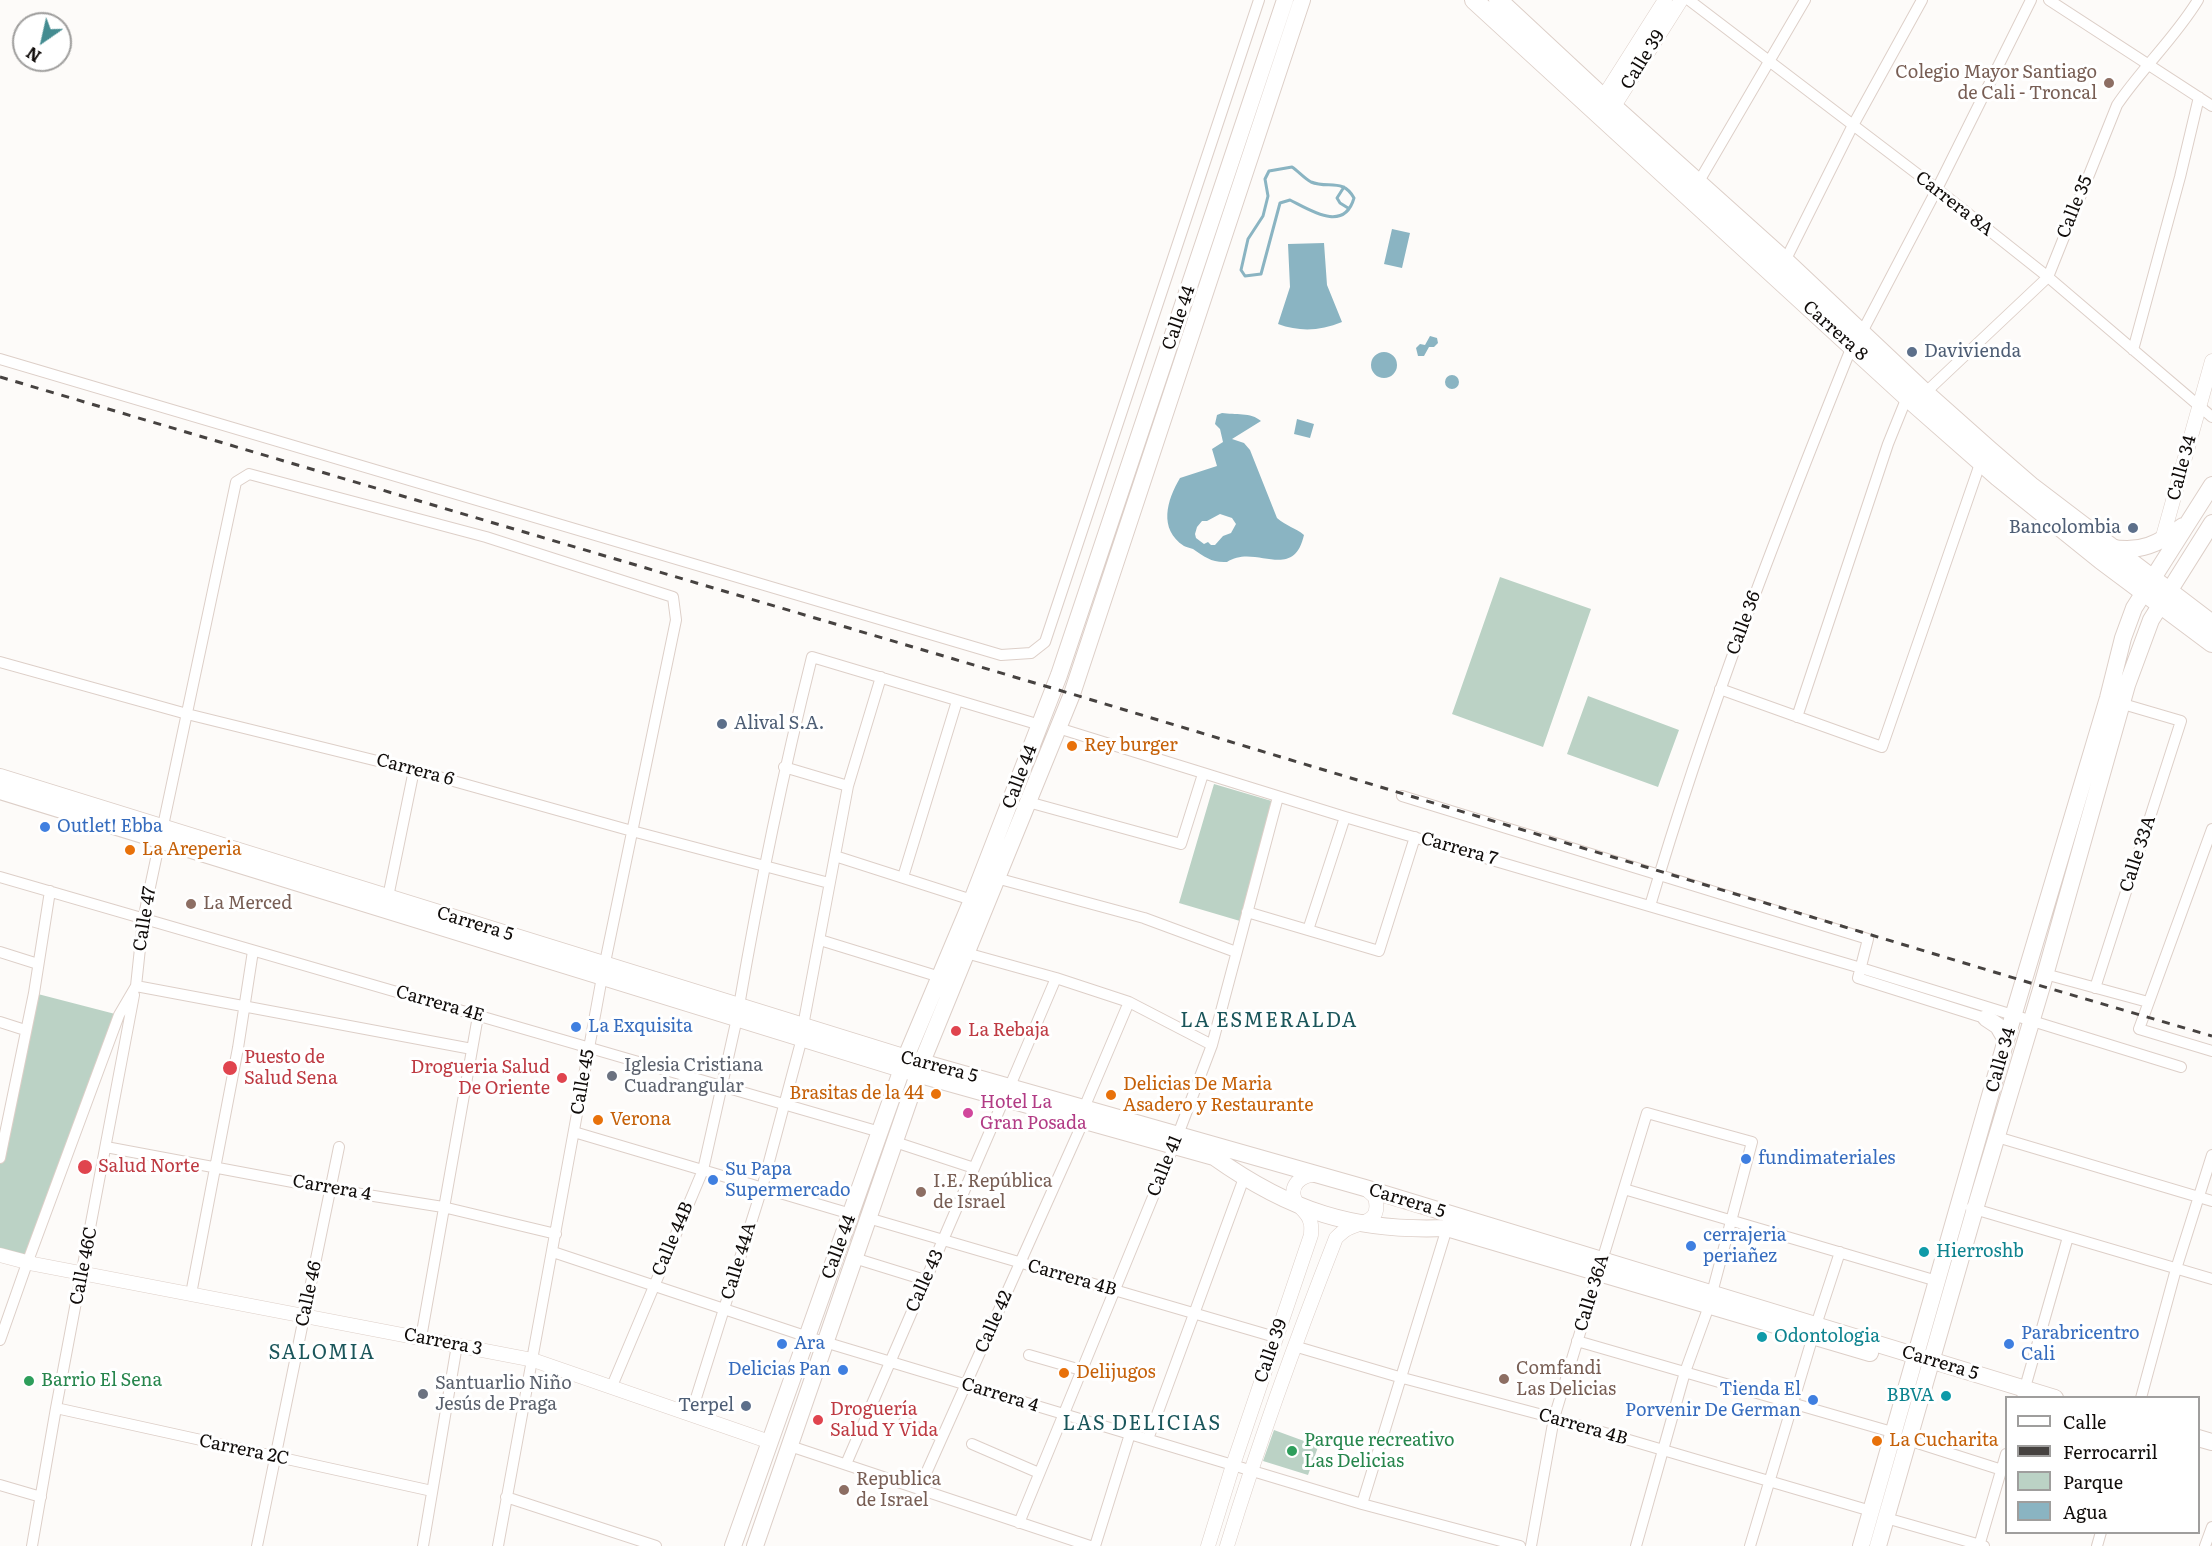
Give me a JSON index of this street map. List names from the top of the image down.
{
  "streets": {
    "main road": [
      "Calle 44",
      "Carrera 8",
      "Calle 34",
      "Carrera 5"
    ],
    "street": [
      "Calle 39",
      "Carrera 8A",
      "Calle 35",
      "Calle 36",
      "Carrera 6",
      "Carrera 7",
      "Calle 33A",
      "Calle 47",
      "Carrera 4E",
      "Calle 45",
      "Calle 41",
      "Carrera 4",
      "Calle 44B",
      "Calle 44A",
      "Calle 46C",
      "Carrera 4B",
      "Calle 43",
      "Calle 36A",
      "Calle 46",
      "Calle 42",
      "Carrera 3",
      "Carrera 2C"
    ]
  },
  "crossings": [
    ["Calle 39", "Carrera 8"],
    ["Calle 39", "Carrera 5"],
    ["Calle 39", "Carrera 4"],
    ["Calle 39", "Carrera 4B"],
    ["Carrera 8A", "Calle 35"],
    ["Carrera 8A", "Calle 34"],
    ["Carrera 8A", "Calle 36"],
    ["Calle 35", "Carrera 8"],
    ["Calle 44", "Carrera 7"],
    ["Calle 44", "Carrera 5"],
    ["Calle 44", "Carrera 4E"],
    ["Calle 44", "Carrera 4"],
    ["Calle 44", "Carrera 4B"],
    ["Calle 44", "Carrera 3"],
    ["Carrera 8", "Calle 34"],
    ["Carrera 8", "Calle 36"],
    ["Calle 34", "Carrera 7"],
    ["Calle 34", "Calle 33A"],
    ["Calle 34", "Carrera 5"],
    ["Calle 34", "Carrera 4B"],
    ["Calle 36", "Carrera 7"],
    ["Carrera 6", "Calle 47"],
    ["Carrera 6", "Calle 45"],
    ["Carrera 6", "Calle 44B"],
    ["Carrera 6", "Calle 44A"],
    ["Carrera 7", "Calle 41"],
    ["Calle 47", "Carrera 5"],
    ["Calle 47", "Carrera 4E"],
    ["Calle 47", "Calle 45"],
    ["Calle 47", "Calle 46C"],
    ["Calle 47", "Carrera 3"],
    ["Carrera 5", "Calle 45"],
    ["Carrera 5", "Calle 41"],
    ["Carrera 5", "Calle 44B"],
    ["Carrera 5", "Calle 44A"],
    ["Carrera 5", "Calle 43"],
    ["Carrera 5", "Calle 36A"],
    ["Carrera 5", "Calle 42"],
    ["Carrera 4E", "Calle 45"],
    ["Carrera 4E", "Calle 44B"],
    ["Carrera 4E", "Calle 44A"],
    ["Calle 45", "Carrera 4"],
    ["Calle 45", "Carrera 3"],
    ["Calle 41", "Carrera 4"],
    ["Calle 41", "Carrera 4B"],
    ["Carrera 4", "Calle 44B"],
    ["Carrera 4", "Calle 44A"],
    ["Carrera 4", "Calle 46C"],
    ["Carrera 4", "Calle 43"],
    ["Carrera 4", "Calle 46"],
    ["Carrera 4", "Calle 42"],
    ["Calle 44B", "Calle 44A"],
    ["Calle 44B", "Carrera 3"],
    ["Calle 44A", "Carrera 3"],
    ["Calle 46C", "Carrera 3"],
    ["Calle 46C", "Carrera 2C"],
    ["Carrera 4B", "Calle 43"],
    ["Carrera 4B", "Calle 36A"],
    ["Carrera 4B", "Calle 42"],
    ["Calle 46", "Carrera 3"],
    ["Calle 46", "Carrera 2C"]
  ],
  "districts": ["LA ESMERALDA", "SALOMIA", "LAS DELICIAS"],
  "places": [
    "Colegio Mayor Santiago de Cali - Troncal",
    "Davivienda",
    "Bancolombia",
    "Alival S.A.",
    "Rey burger",
    "Outlet! Ebba",
    "La Areperia",
    "La Merced",
    "La Exquisita",
    "La Rebaja",
    "Puesto de Salud Sena",
    "Iglesia Cristiana Cuadrangular",
    "Drogueria Salud De Oriente",
    "Brasitas de la 44",
    "Delicias De Maria Asadero y Restaurante",
    "Hotel La Gran Posada",
    "Verona",
    "fundimateriales",
    "Salud Norte",
    "Su Papa Supermercado",
    "I.E. República de Israel",
    "cerrajeria periañez",
    "Hierroshb",
    "Odontologia",
    "Ara",
    "Parabricentro Cali",
    "Delicias Pan",
    "Delijugos",
    "Comfandi Las Delicias",
    "Barrio El Sena",
    "Santuarlio Niño Jesús de Praga",
    "BBVA",
    "Tienda El Porvenir De German",
    "Terpel",
    "Droguería Salud Y Vida",
    "La Cucharita",
    "Parque recreativo Las Delicias",
    "Republica de Israel"
  ],
  "legend": [
    "Calle",
    "Ferrocarril",
    "Parque",
    "Agua"
  ],
  "north": "bottom left"
}
